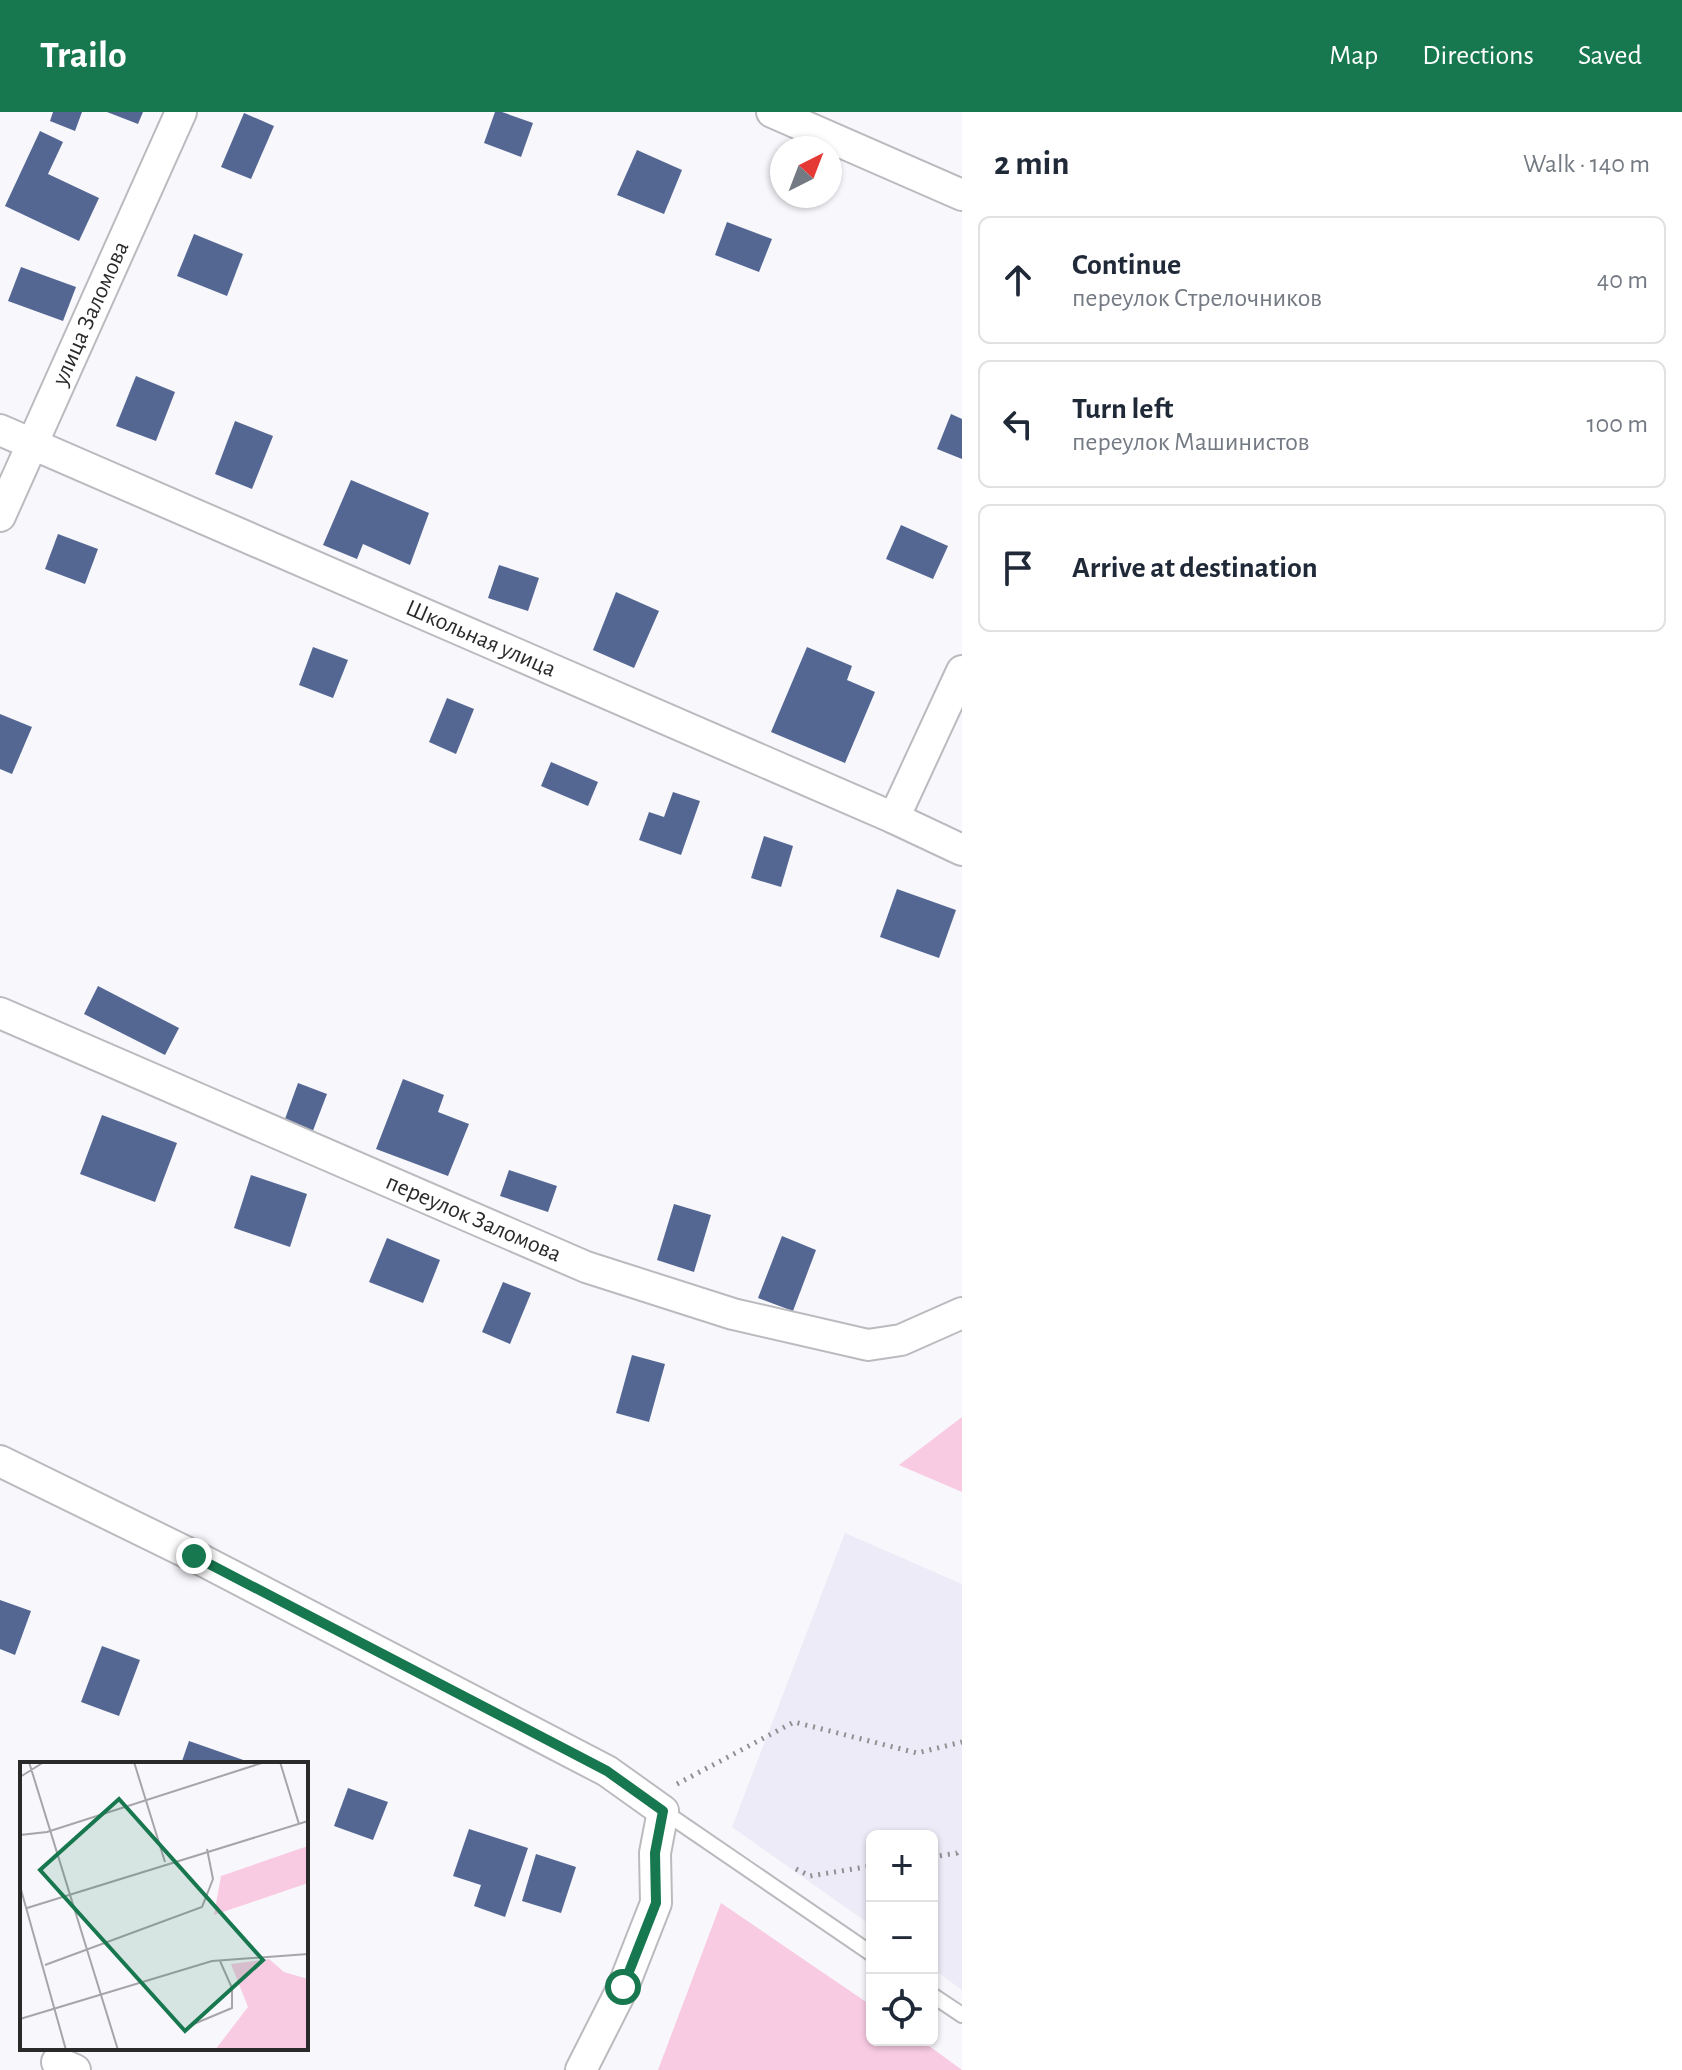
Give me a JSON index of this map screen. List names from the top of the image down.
{
  "streets": {
    "street": ["улица Заломова", "Школьная улица", "переулок Заломова"]
  },
  "crossings": [
    ["улица Заломова", "Школьная улица"]
  ],
  "north": "top right",
  "page": {
    "header": "Trailo",
    "nav": ["Map", "Directions", "Saved"],
    "heading": ["2 min", "Walk · 140 m"],
    "list": [
      ["Continue", "переулок Стрелочников", "40 m"],
      ["Turn left", "переулок Машинистов", "100 m"],
      "Arrive at destination"
    ],
    "map_buttons": ["+", "−"]
  }
}
